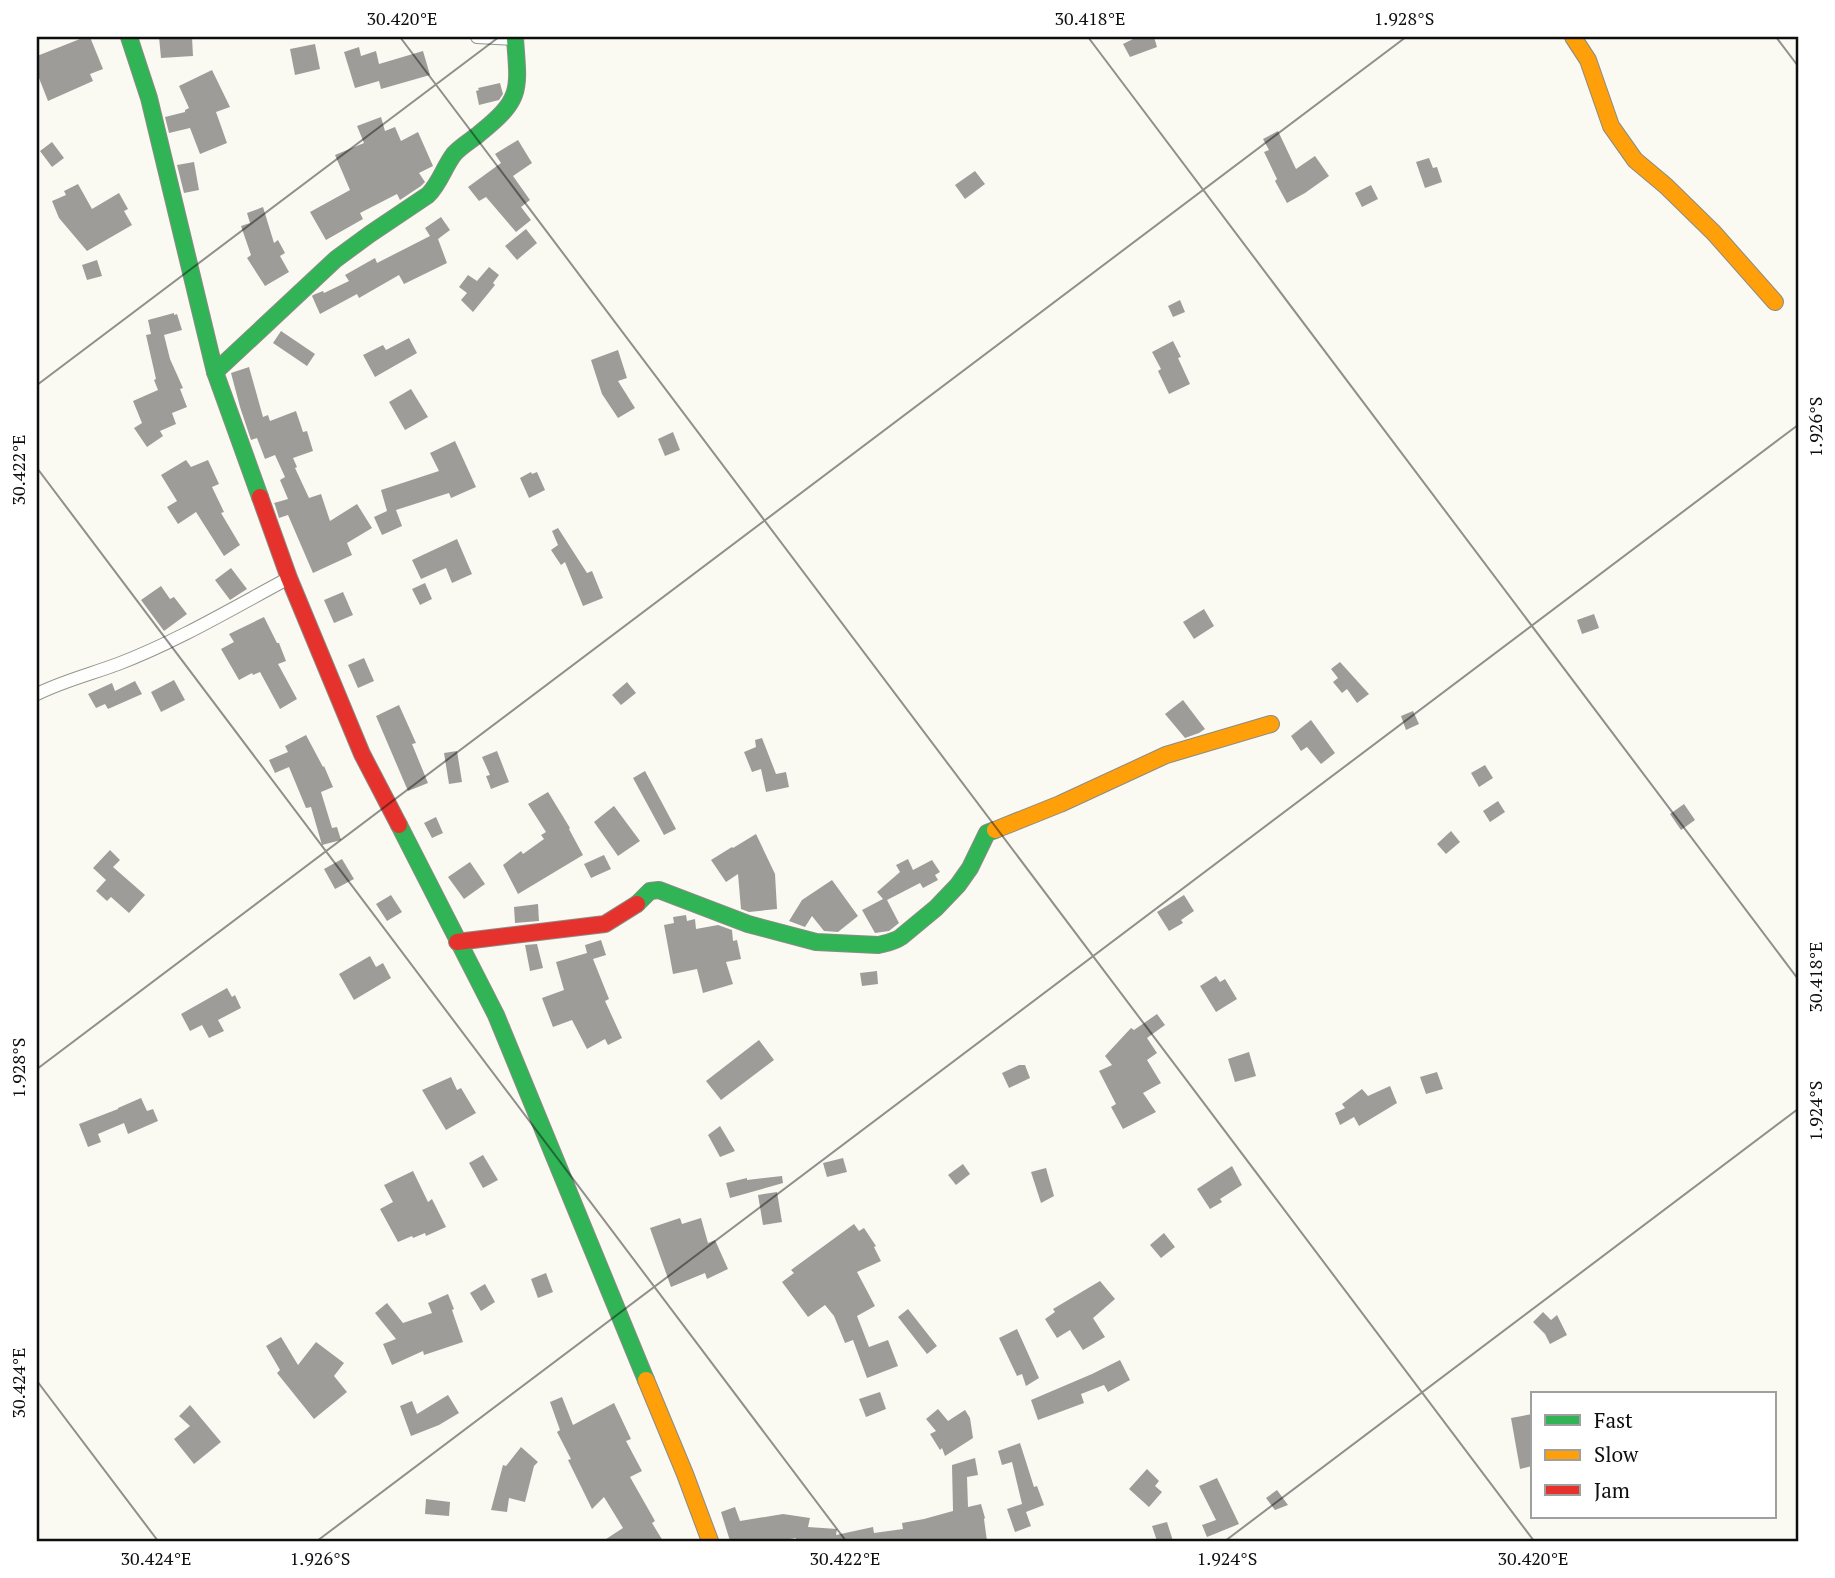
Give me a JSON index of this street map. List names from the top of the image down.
{
  "legend": ["Fast", "Slow", "Jam"],
  "coordinates": [
    "30.420°E",
    "30.418°E",
    "1.928°S",
    "1.926°S",
    "30.422°E",
    "1.924°S",
    "30.424°E"
  ]
}
